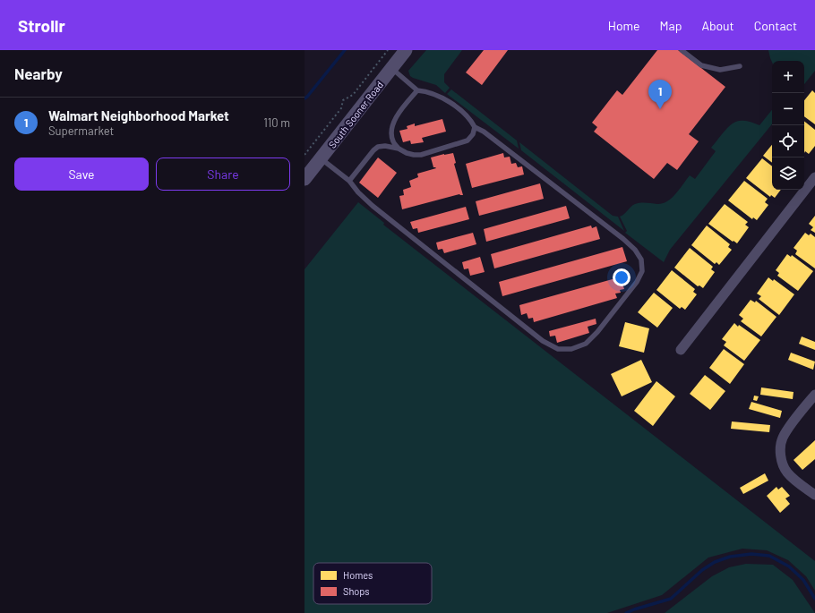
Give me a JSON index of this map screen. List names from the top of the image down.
{
  "streets": {
    "main road": ["South Sooner Road"]
  },
  "legend": ["Homes", "Shops"],
  "page": {
    "header": "Strollr",
    "nav": [
      "Home",
      "Map",
      "About",
      "Contact"
    ],
    "heading": "Nearby",
    "map_buttons": ["+", "−"],
    "pins": "1",
    "list": [
      {
        "mark": "1",
        "name": "Walmart Neighborhood Market",
        "note": "Supermarket",
        "value": "110 m"
      }
    ],
    "buttons": ["Save", "Share"]
  }
}
